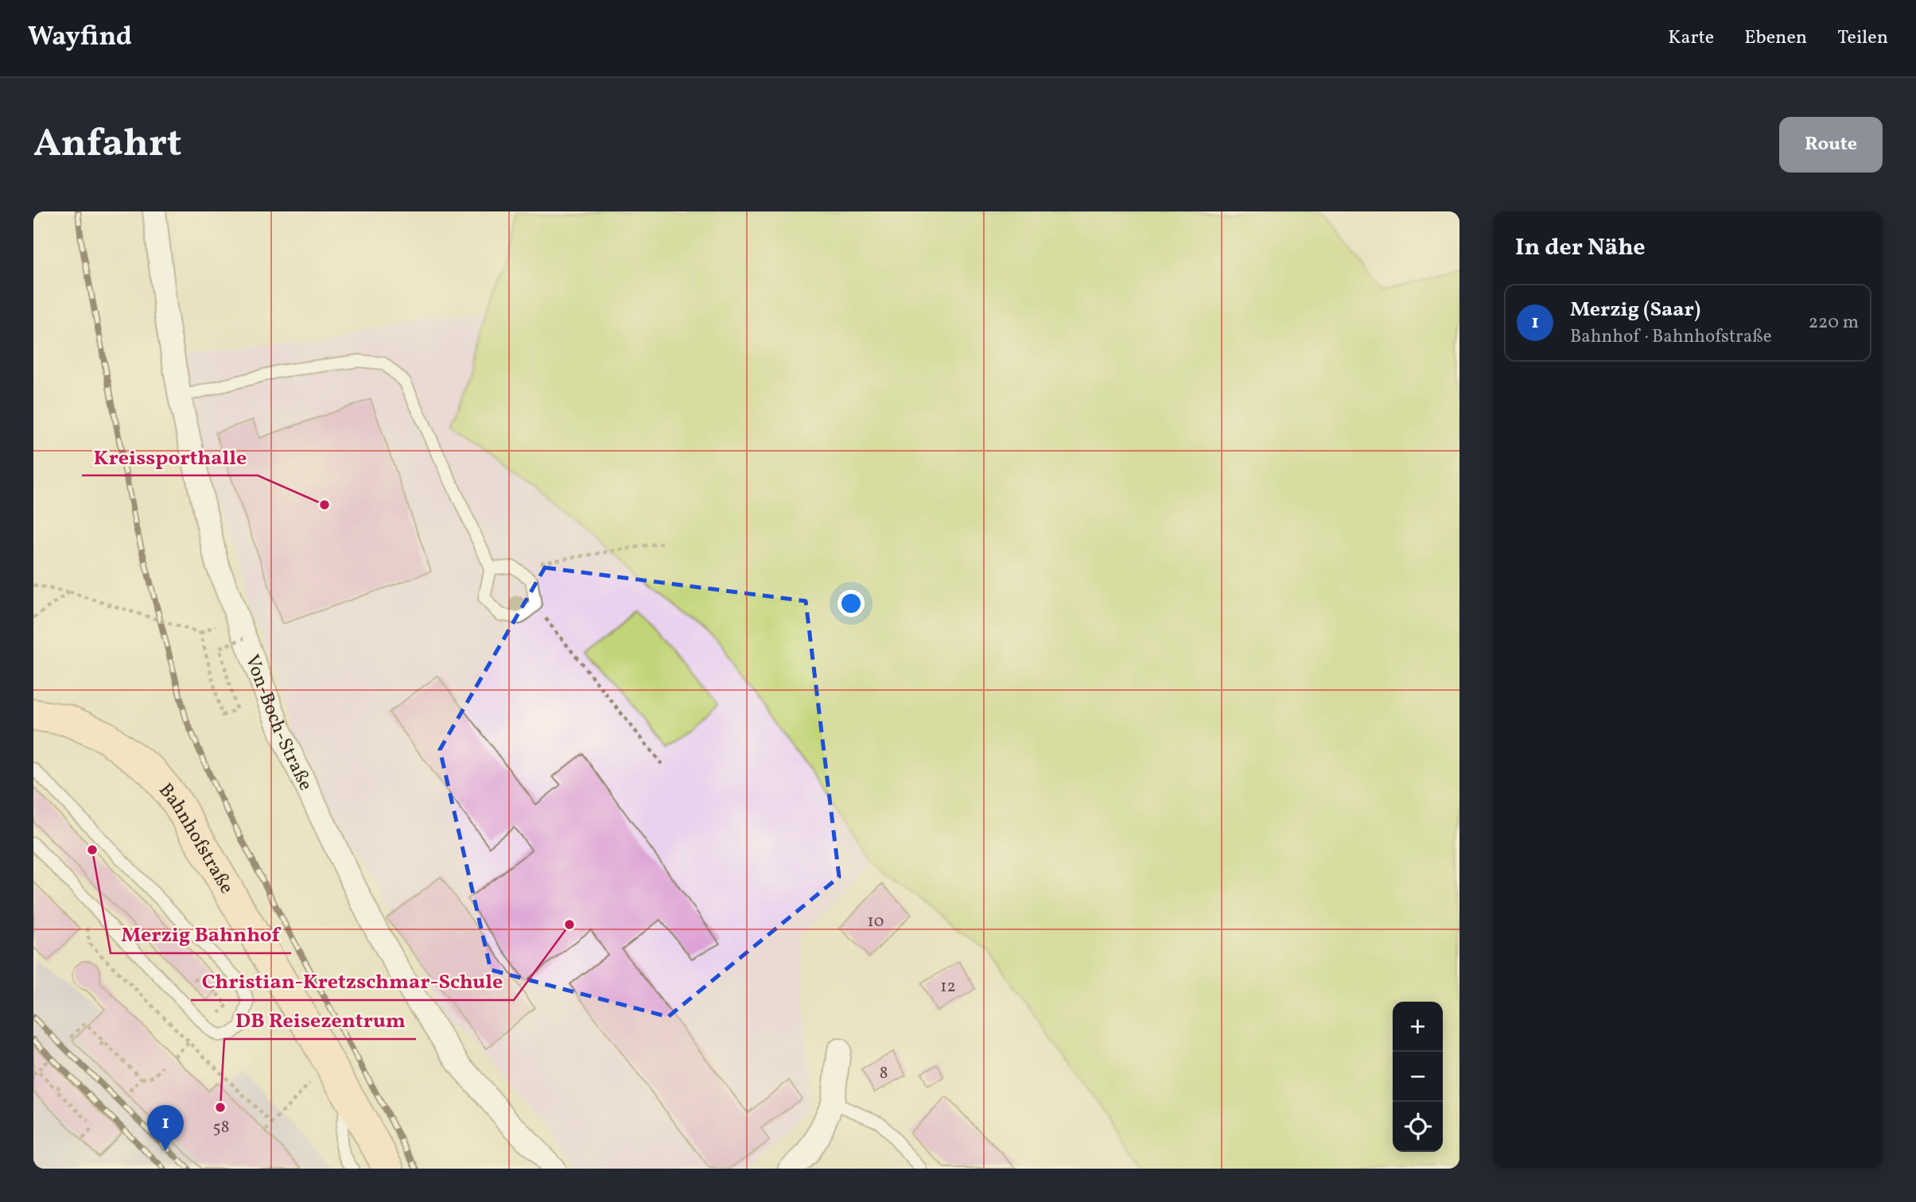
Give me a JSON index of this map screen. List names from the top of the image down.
{
  "streets": {
    "street": ["Von-Boch-Straße", "Bahnhofstraße"]
  },
  "places": [
    "Kreissporthalle",
    "Merzig Bahnhof",
    "Christian-Kretzschmar-Schule",
    "DB Reisezentrum"
  ],
  "house_numbers": [
    "10",
    "12",
    "8",
    "58"
  ],
  "page": {
    "header": "Wayfind",
    "nav": ["Karte", "Ebenen", "Teilen"],
    "buttons": "Route",
    "title": "Anfahrt",
    "heading": "In der Nähe",
    "list": [
      {
        "mark": "1",
        "name": "Merzig (Saar)",
        "note": "Bahnhof · Bahnhofstraße",
        "value": "220 m"
      }
    ],
    "map_buttons": ["+", "−"],
    "pins": "1"
  }
}
